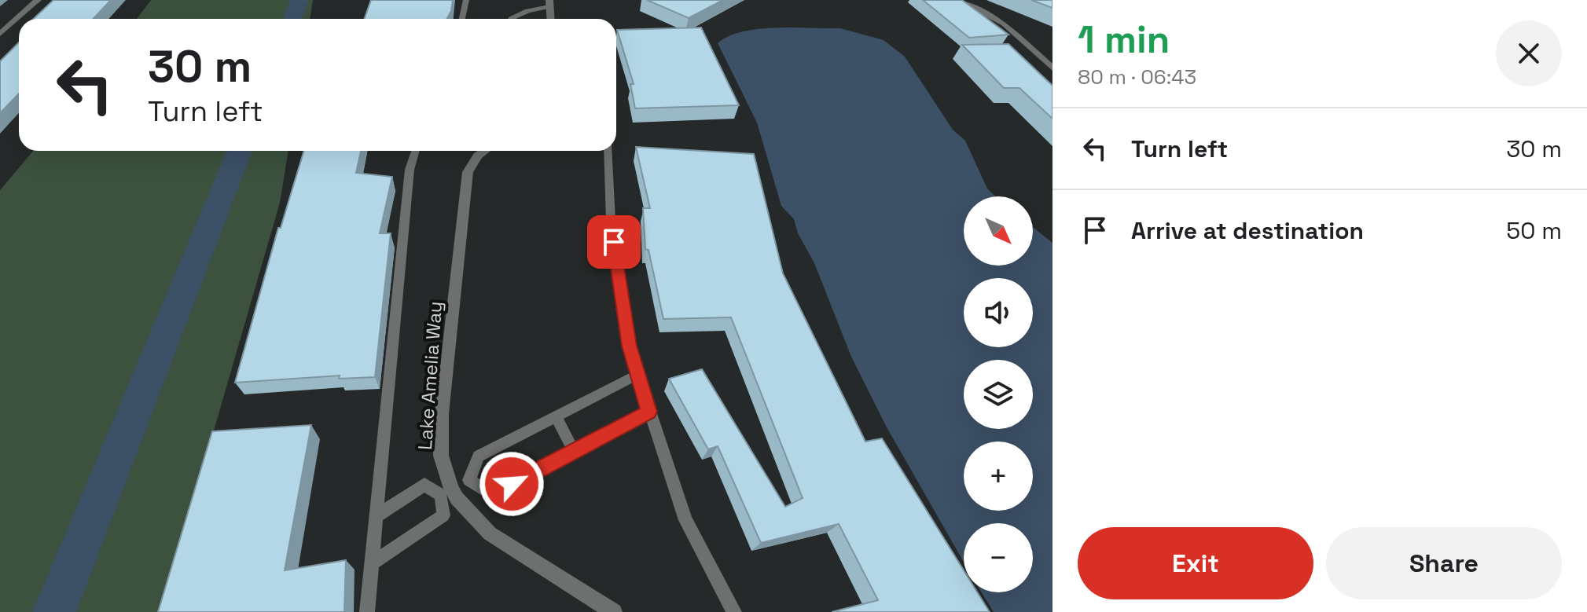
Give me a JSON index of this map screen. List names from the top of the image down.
{
  "streets": {
    "street": ["Lake Amelia Way"]
  },
  "north": "bottom right",
  "page": {
    "heading": ["1 min", "80 m · 06:43"],
    "turn": ["30 m", "Turn left"],
    "list": [
      {
        "name": "Turn left",
        "value": "30 m"
      },
      {
        "name": "Arrive at destination",
        "value": "50 m"
      }
    ],
    "map_buttons": ["+", "−"],
    "buttons": ["Exit", "Share"]
  }
}
